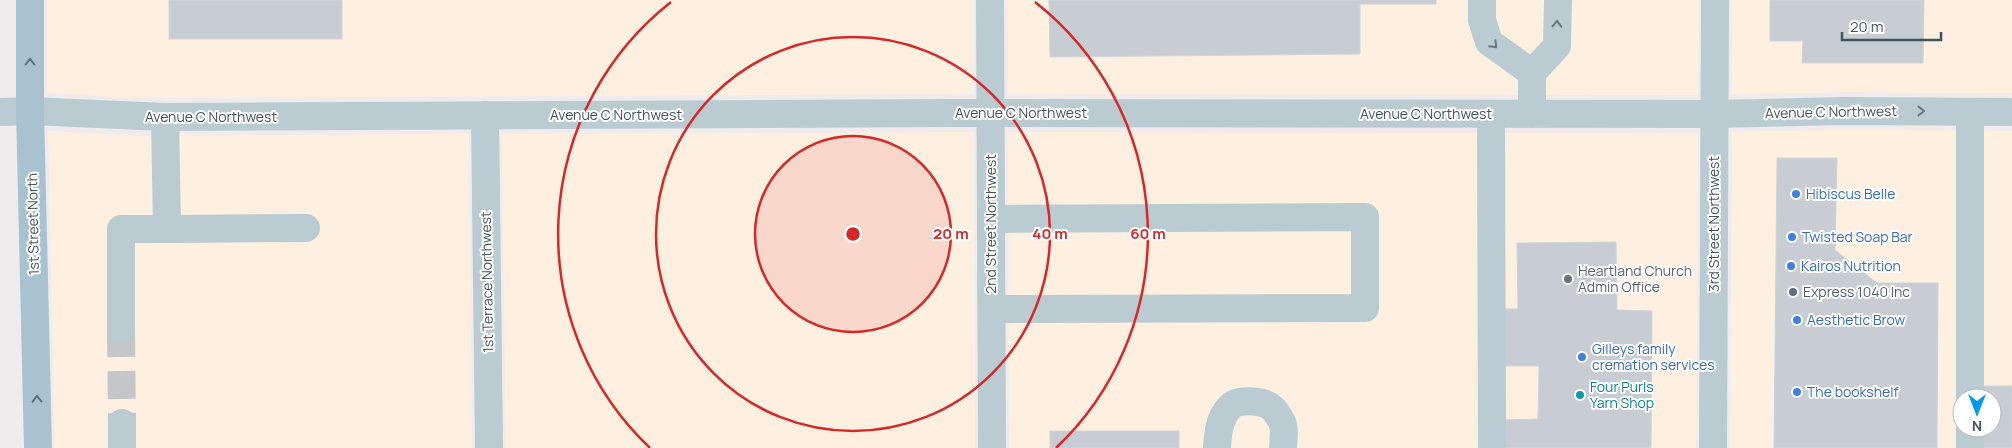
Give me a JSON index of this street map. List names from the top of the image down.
{
  "streets": {
    "main road": ["1st Street North"],
    "street": [
      "Avenue C Northwest",
      "2nd Street Northwest",
      "3rd Street Northwest",
      "1st Terrace Northwest"
    ]
  },
  "crossings": [
    ["Avenue C Northwest", "1st Street North"],
    ["Avenue C Northwest", "2nd Street Northwest"],
    ["Avenue C Northwest", "3rd Street Northwest"],
    ["Avenue C Northwest", "1st Terrace Northwest"]
  ],
  "one_way": ["1st Street North"],
  "places": [
    "Hibiscus Belle",
    "Twisted Soap Bar",
    "Kairos Nutrition",
    "Heartland Church Admin Office",
    "Express 1040 Inc",
    "Aesthetic Brow",
    "Gilleys family cremation services",
    "The bookshelf",
    "Four Purls Yarn Shop"
  ],
  "scale_bar": "20 m",
  "north": "bottom",
  "rings": ["20 m", "40 m", "60 m"]
}
